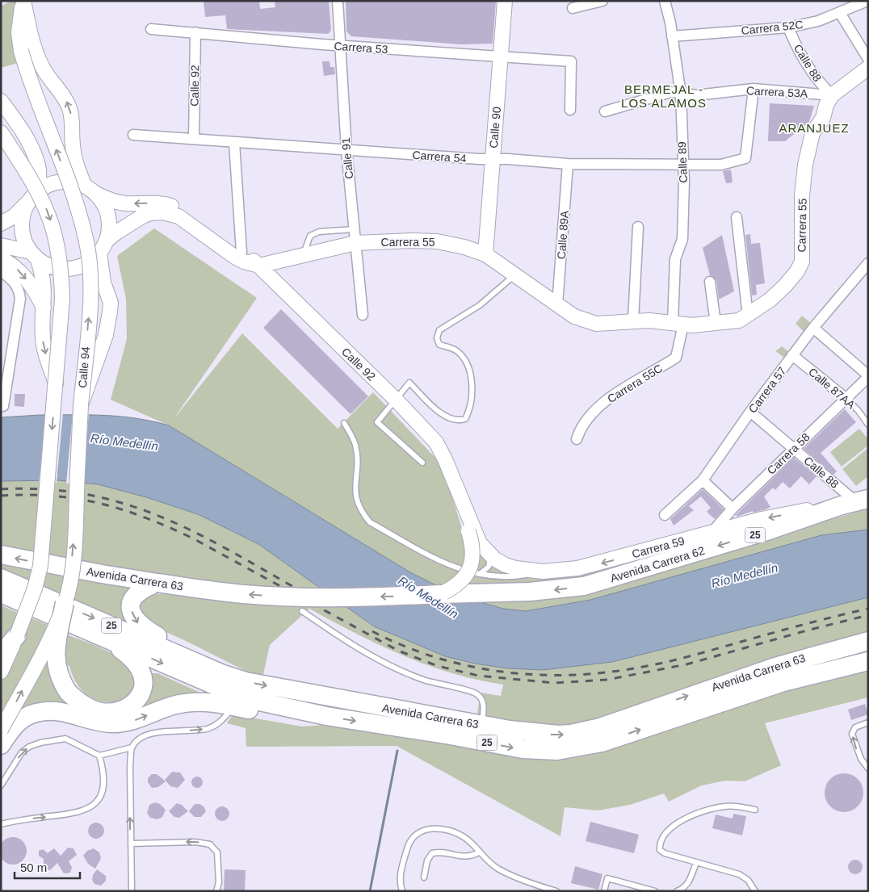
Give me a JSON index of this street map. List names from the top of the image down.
{
  "streets": {
    "highway": ["25", "Avenida Carrera 62", "Avenida Carrera 63"],
    "main road": [
      "Calle 92",
      "Calle 90",
      "Carrera 55",
      "Calle 94",
      "Carrera 59"
    ],
    "street": [
      "Carrera 52C",
      "Carrera 53",
      "Calle 88",
      "Carrera 53A",
      "Carrera 54",
      "Calle 91",
      "Calle 89",
      "Calle 89A",
      "Carrera 55C",
      "Calle 87AA",
      "Carrera 57",
      "Carrera 58"
    ]
  },
  "crossings": [
    ["Carrera 52C", "Calle 88"],
    ["Carrera 52C", "Calle 89"],
    ["Carrera 53", "Calle 92"],
    ["Carrera 53", "Calle 90"],
    ["Carrera 53", "Calle 91"],
    ["Calle 88", "Carrera 53A"],
    ["Calle 88", "Carrera 55"],
    ["Calle 88", "Carrera 57"],
    ["Calle 88", "Carrera 58"],
    ["Calle 88", "Carrera 59"],
    ["Calle 88", "Avenida Carrera 62"],
    ["Calle 92", "Carrera 54"],
    ["Calle 92", "Carrera 55"],
    ["Calle 92", "Carrera 59"],
    ["Calle 92", "Avenida Carrera 62"],
    ["Calle 92", "Avenida Carrera 63"],
    ["Carrera 53A", "Carrera 54"],
    ["Carrera 53A", "Calle 89"],
    ["Carrera 53A", "Carrera 55"],
    ["Calle 90", "Carrera 54"],
    ["Calle 90", "Carrera 55"],
    ["Carrera 54", "Calle 91"],
    ["Carrera 54", "Calle 89"],
    ["Carrera 54", "Calle 89A"],
    ["Calle 91", "Carrera 55"],
    ["Calle 89", "Carrera 55"],
    ["Calle 89", "Carrera 55C"],
    ["Carrera 55", "Calle 89A"],
    ["Carrera 55", "Carrera 55C"],
    ["Calle 87AA", "Carrera 57"],
    ["Calle 87AA", "Carrera 58"],
    ["Carrera 58", "Carrera 59"],
    ["Carrera 59", "Avenida Carrera 62"],
    ["Avenida Carrera 62", "Avenida Carrera 63"]
  ],
  "one_way": ["Carrera 59", "Avenida Carrera 62"],
  "districts": ["BERMEJAL - LOS ALAMOS", "ARANJUEZ"],
  "water": ["Río Medellín"],
  "scale_bar": "50 m"
}
